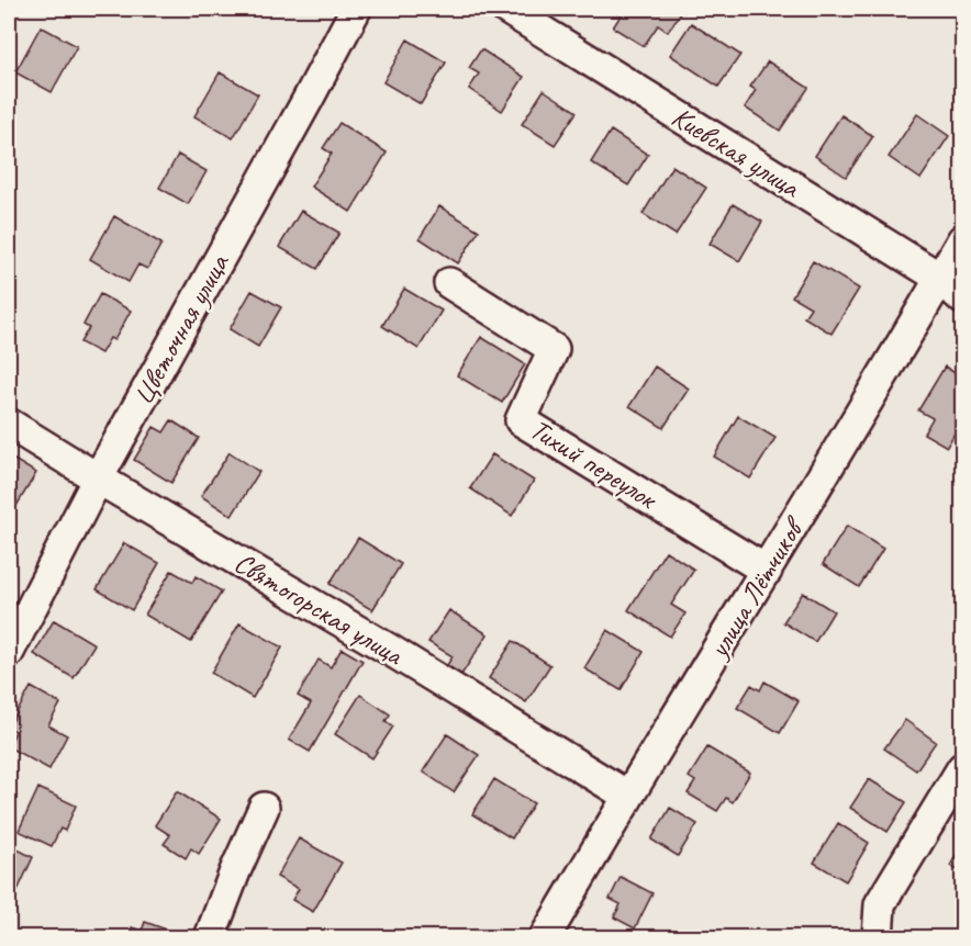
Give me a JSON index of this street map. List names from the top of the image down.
{
  "streets": {
    "street": [
      "Киевская улица",
      "Цветочная улица",
      "Тихий переулок",
      "улица Лётчиков",
      "Святогорская улица"
    ]
  },
  "crossings": [
    ["Киевская улица", "улица Лётчиков"],
    ["Цветочная улица", "Святогорская улица"],
    ["Тихий переулок", "улица Лётчиков"],
    ["улица Лётчиков", "Святогорская улица"]
  ]
}
